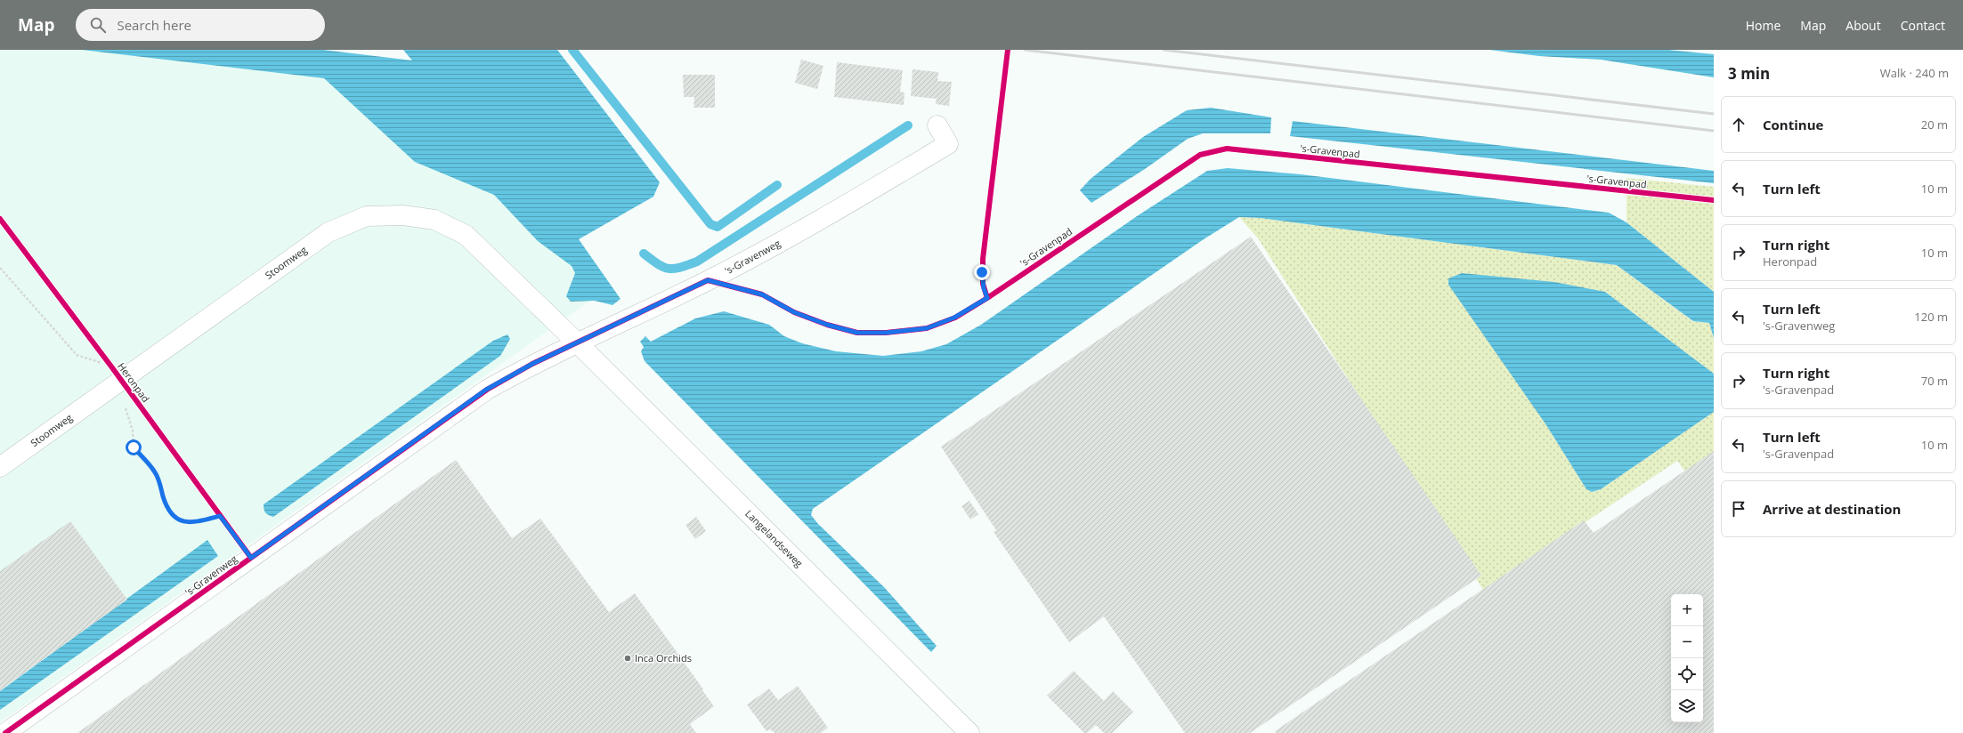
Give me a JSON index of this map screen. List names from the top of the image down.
{
  "streets": {
    "street": ["'s-Gravenweg", "Stoomweg", "Langelandseweg"],
    "cycle path": ["'s-Gravenpad", "Heronpad"]
  },
  "crossings": [
    ["'s-Gravenweg", "Stoomweg"],
    ["'s-Gravenweg", "Langelandseweg"],
    ["Stoomweg", "Heronpad"],
    ["Stoomweg", "Langelandseweg"]
  ],
  "places": ["Inca Orchids"],
  "page": {
    "header": "Map",
    "search": "Search here",
    "nav": [
      "Home",
      "Map",
      "About",
      "Contact"
    ],
    "heading": ["3 min", "Walk · 240 m"],
    "list": [
      ["Continue", "20 m"],
      ["Turn left", "10 m"],
      ["Turn right", "Heronpad", "10 m"],
      ["Turn left", "'s-Gravenweg", "120 m"],
      ["Turn right", "'s-Gravenpad", "70 m"],
      ["Turn left", "'s-Gravenpad", "10 m"],
      "Arrive at destination"
    ],
    "map_buttons": ["+", "−"]
  }
}
